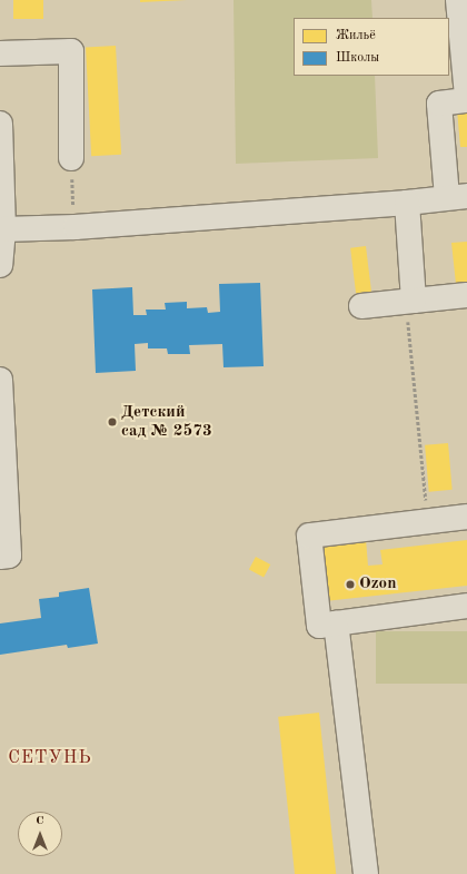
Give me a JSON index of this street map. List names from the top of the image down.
{
  "districts": ["СЕТУНЬ"],
  "places": ["Детский сад № 2573", "Ozon"],
  "legend": ["Жильё", "Школы"],
  "north": "top"
}
